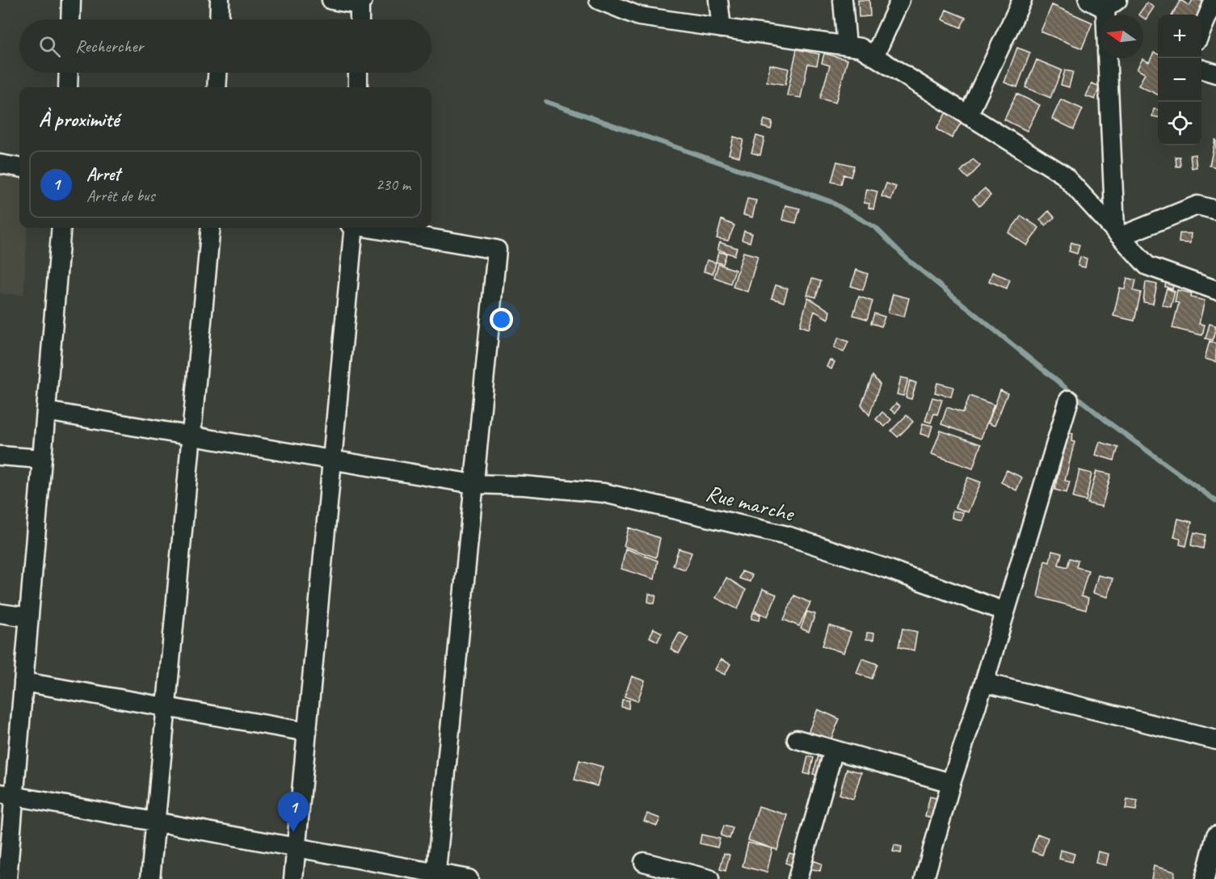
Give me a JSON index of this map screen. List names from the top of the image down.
{
  "streets": {
    "street": ["Rue marche"]
  },
  "north": "left",
  "page": {
    "map_buttons": ["+", "−"],
    "search": "Rechercher",
    "heading": "À proximité",
    "list": [
      {
        "mark": "1",
        "name": "Arret",
        "note": "Arrêt de bus",
        "value": "230 m"
      }
    ],
    "pins": "1"
  }
}
